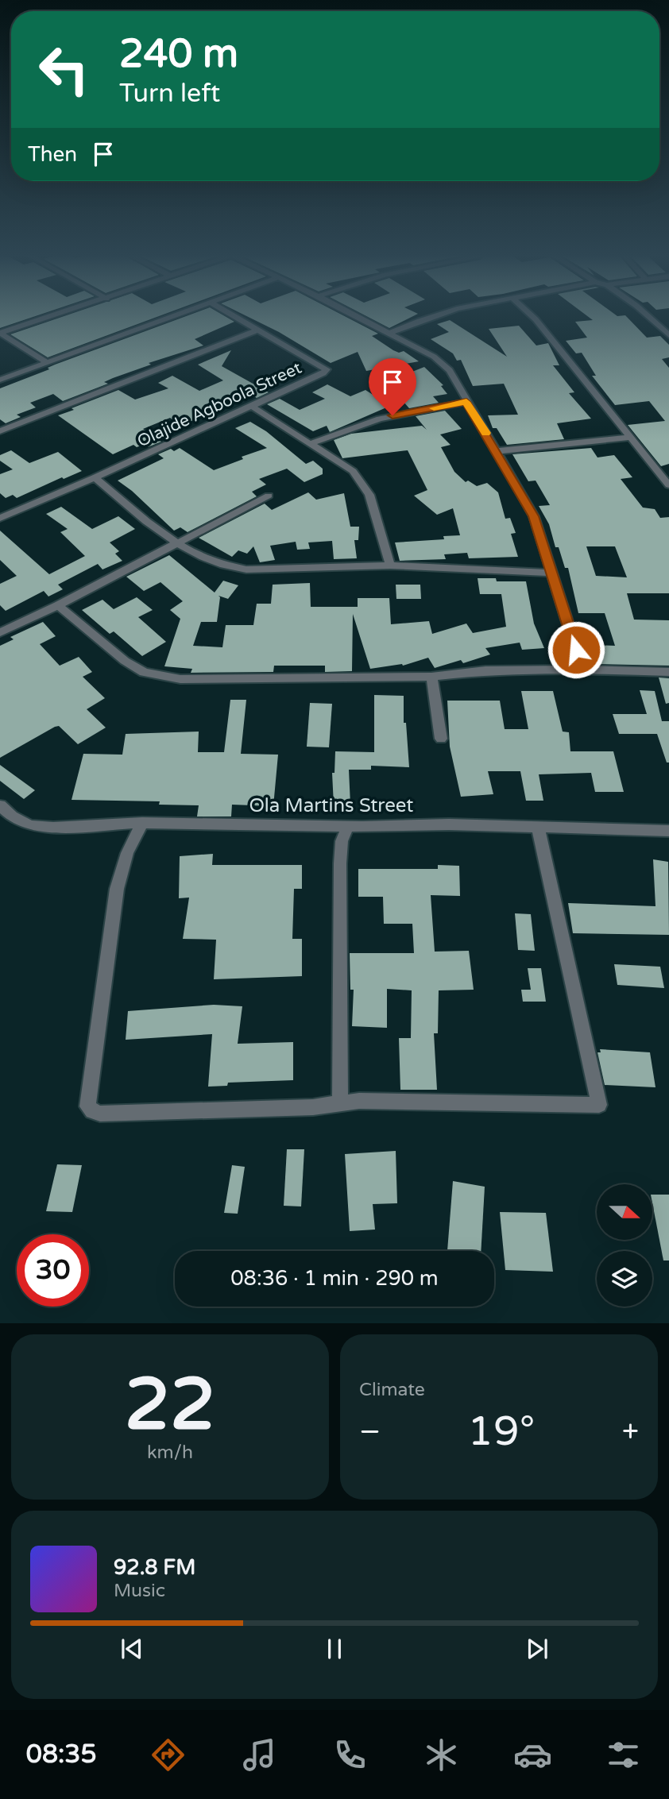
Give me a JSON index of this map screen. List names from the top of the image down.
{
  "streets": {
    "street": ["Olajide Agboola Street", "Ola Martins Street"]
  },
  "north": "right",
  "page": {
    "turn": ["240 m", "Turn left"],
    "then": "Then",
    "limit": "30",
    "trip": "08:36 · 1 min · 290 m",
    "tile": [
      ["22", "km/h"],
      "Climate"
    ],
    "heat": ["−", "19°", "+"],
    "song": ["92.8 FM", "Music"],
    "tabs": "08:35"
  }
}
